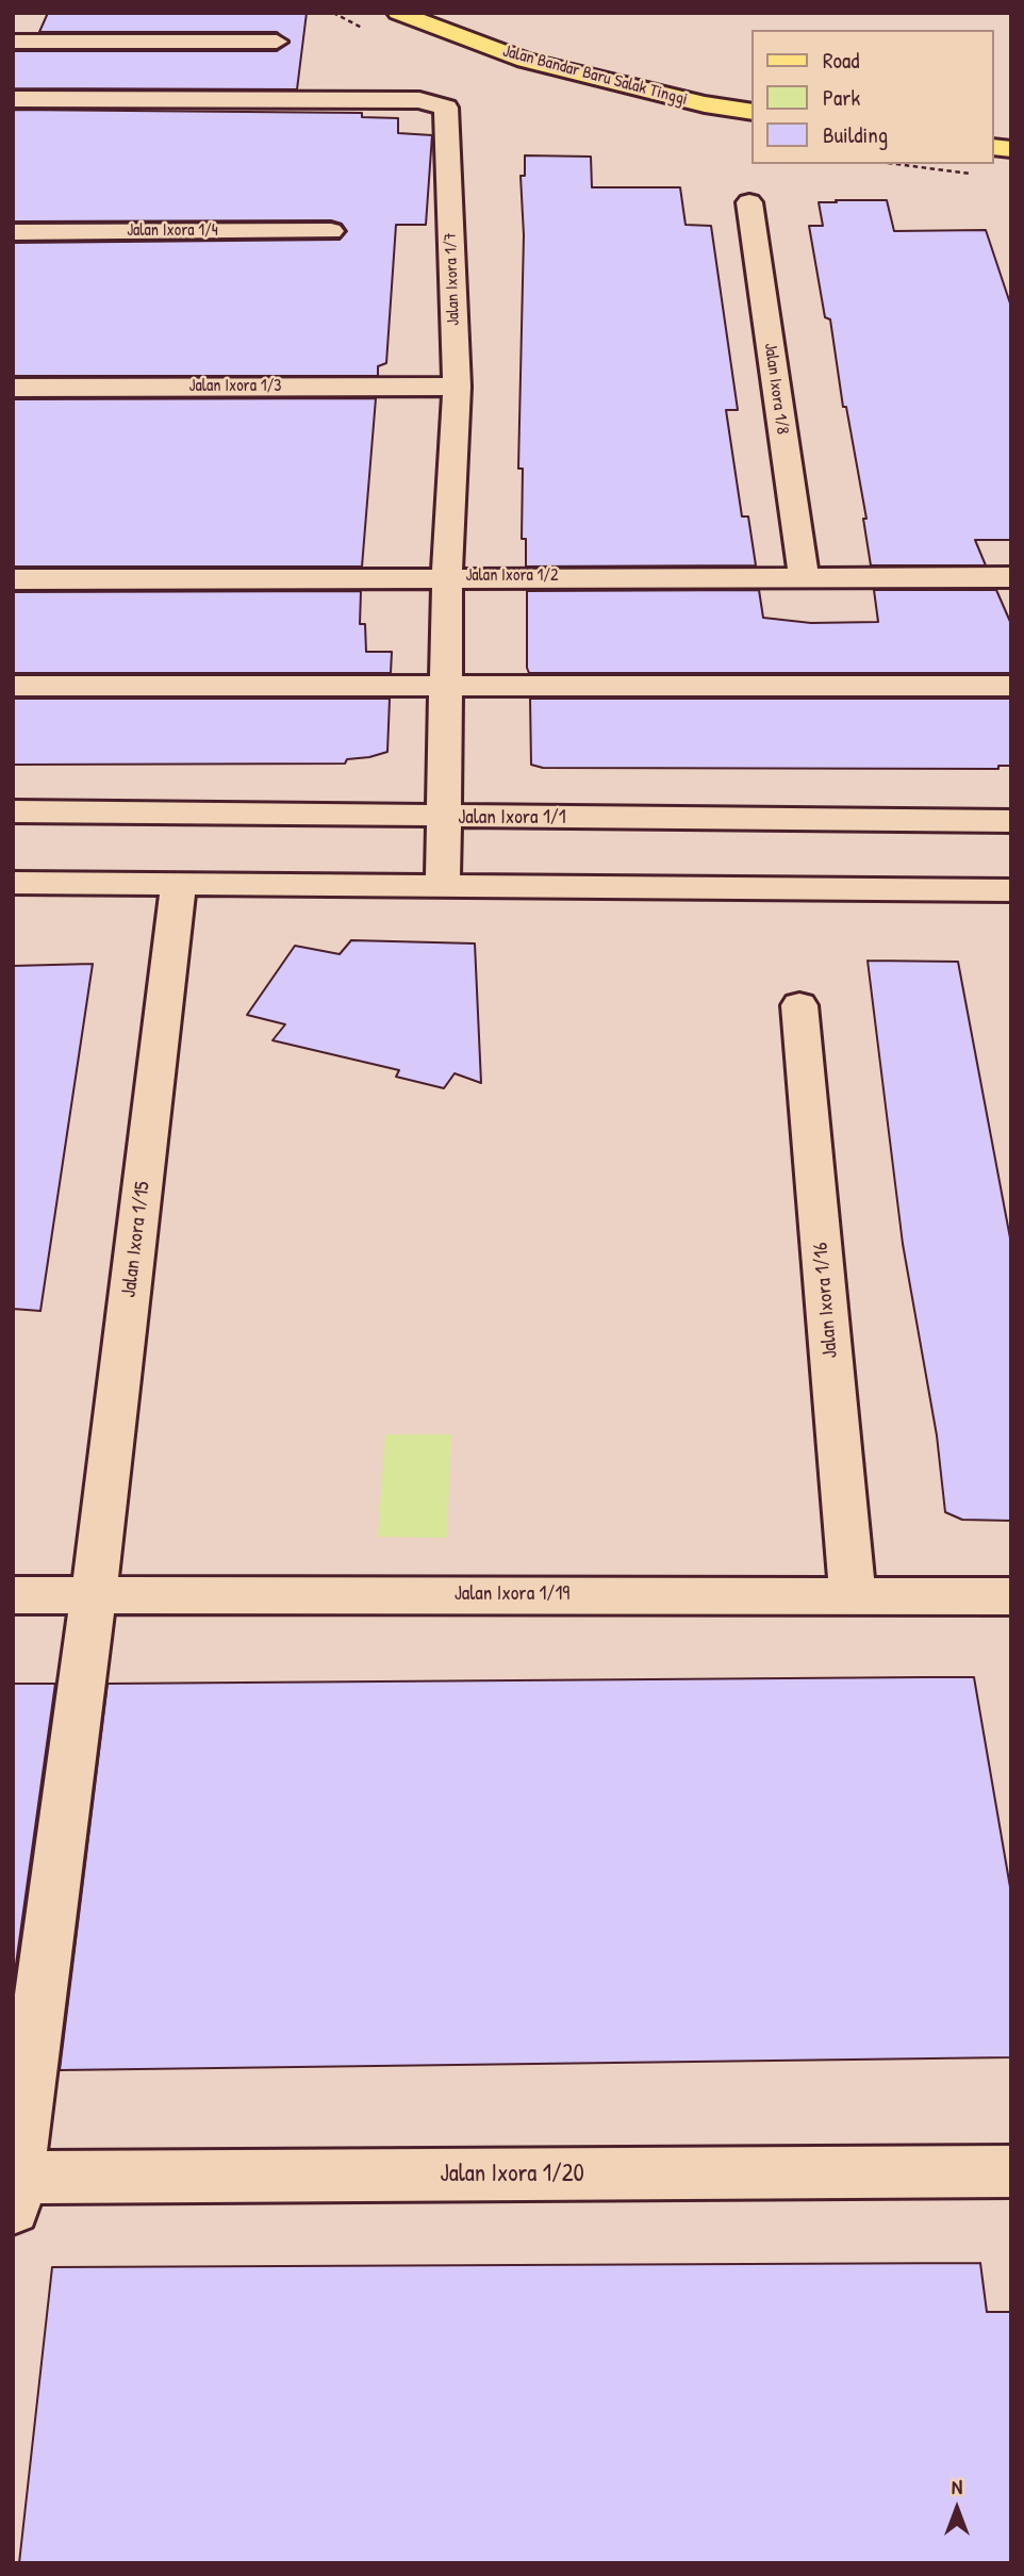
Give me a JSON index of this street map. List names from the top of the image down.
{
  "streets": {
    "main road": ["Jalan Bandar Baru Salak Tinggi"],
    "street": [
      "Jalan Ixora 1/4",
      "Jalan Ixora 1/7",
      "Jalan Ixora 1/3",
      "Jalan Ixora 1/8",
      "Jalan Ixora 1/2",
      "Jalan Ixora 1/1",
      "Jalan Ixora 1/15",
      "Jalan Ixora 1/16",
      "Jalan Ixora 1/19",
      "Jalan Ixora 1/20"
    ]
  },
  "crossings": [
    ["Jalan Ixora 1/7", "Jalan Ixora 1/3"],
    ["Jalan Ixora 1/7", "Jalan Ixora 1/2"],
    ["Jalan Ixora 1/7", "Jalan Ixora 1/1"],
    ["Jalan Ixora 1/8", "Jalan Ixora 1/2"],
    ["Jalan Ixora 1/15", "Jalan Ixora 1/19"],
    ["Jalan Ixora 1/15", "Jalan Ixora 1/20"],
    ["Jalan Ixora 1/16", "Jalan Ixora 1/19"]
  ],
  "legend": ["Road", "Park", "Building"],
  "north": "top"
}
